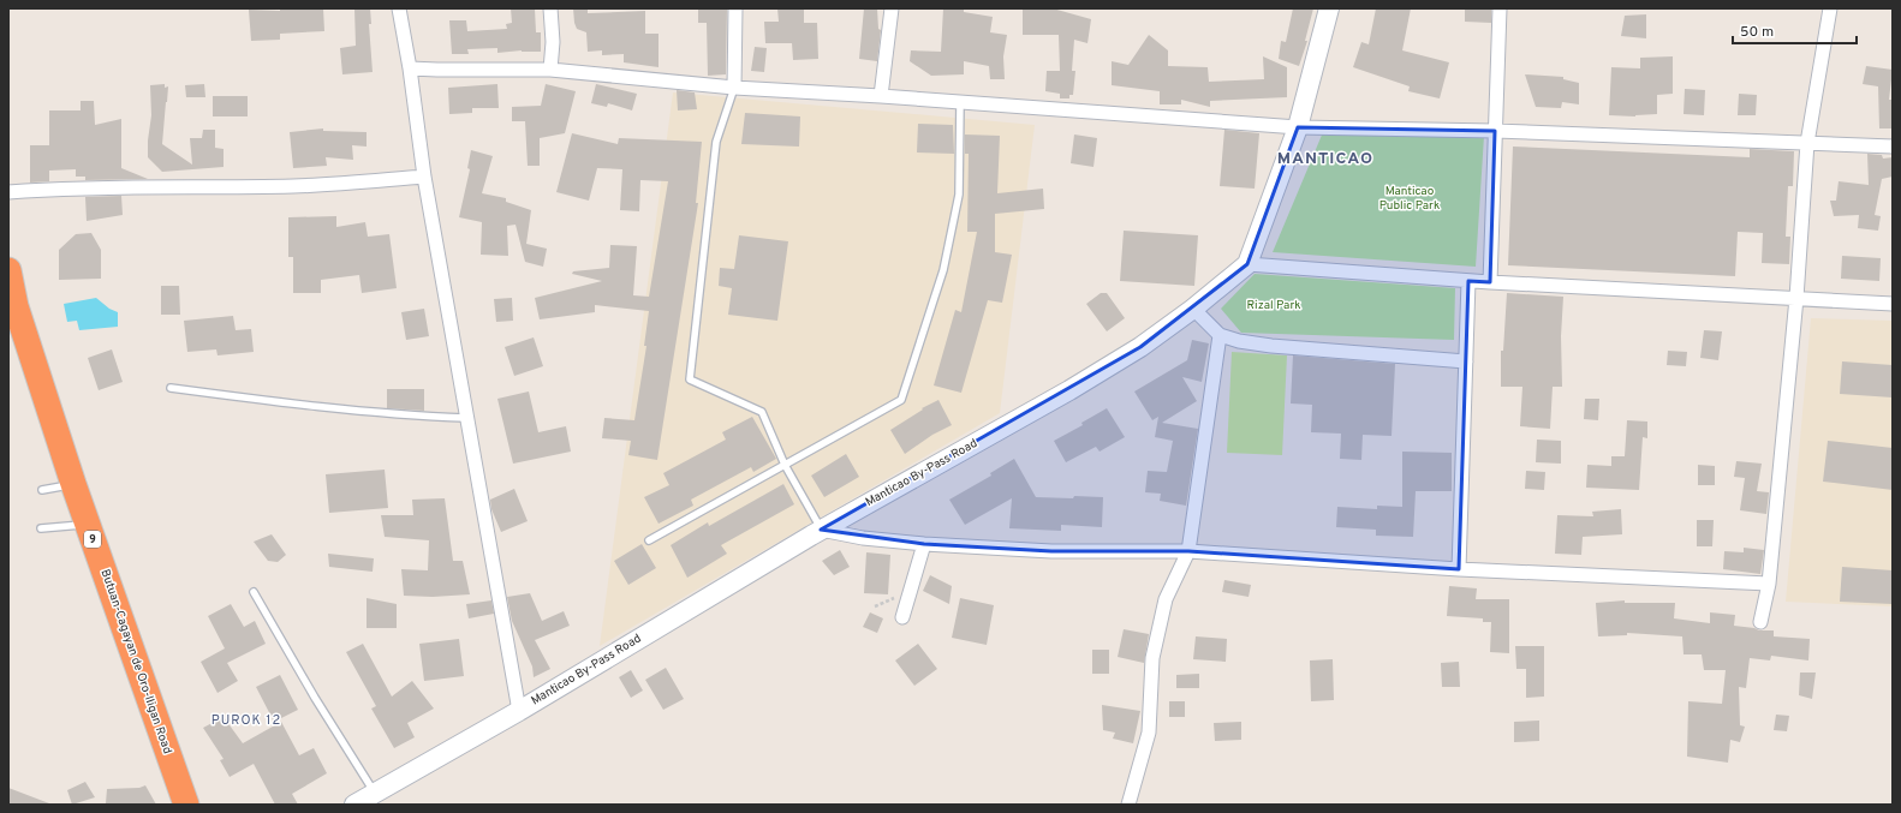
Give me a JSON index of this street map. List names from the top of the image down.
{
  "streets": {
    "highway": ["9", "Butuan-Cagayan de Oro-Iligan Road"],
    "street": ["Manticao By-Pass Road"]
  },
  "districts": ["MANTICAO", "PUROK 12"],
  "parks": ["Manticao Public Park", "Rizal Park"],
  "scale_bar": "50 m"
}
